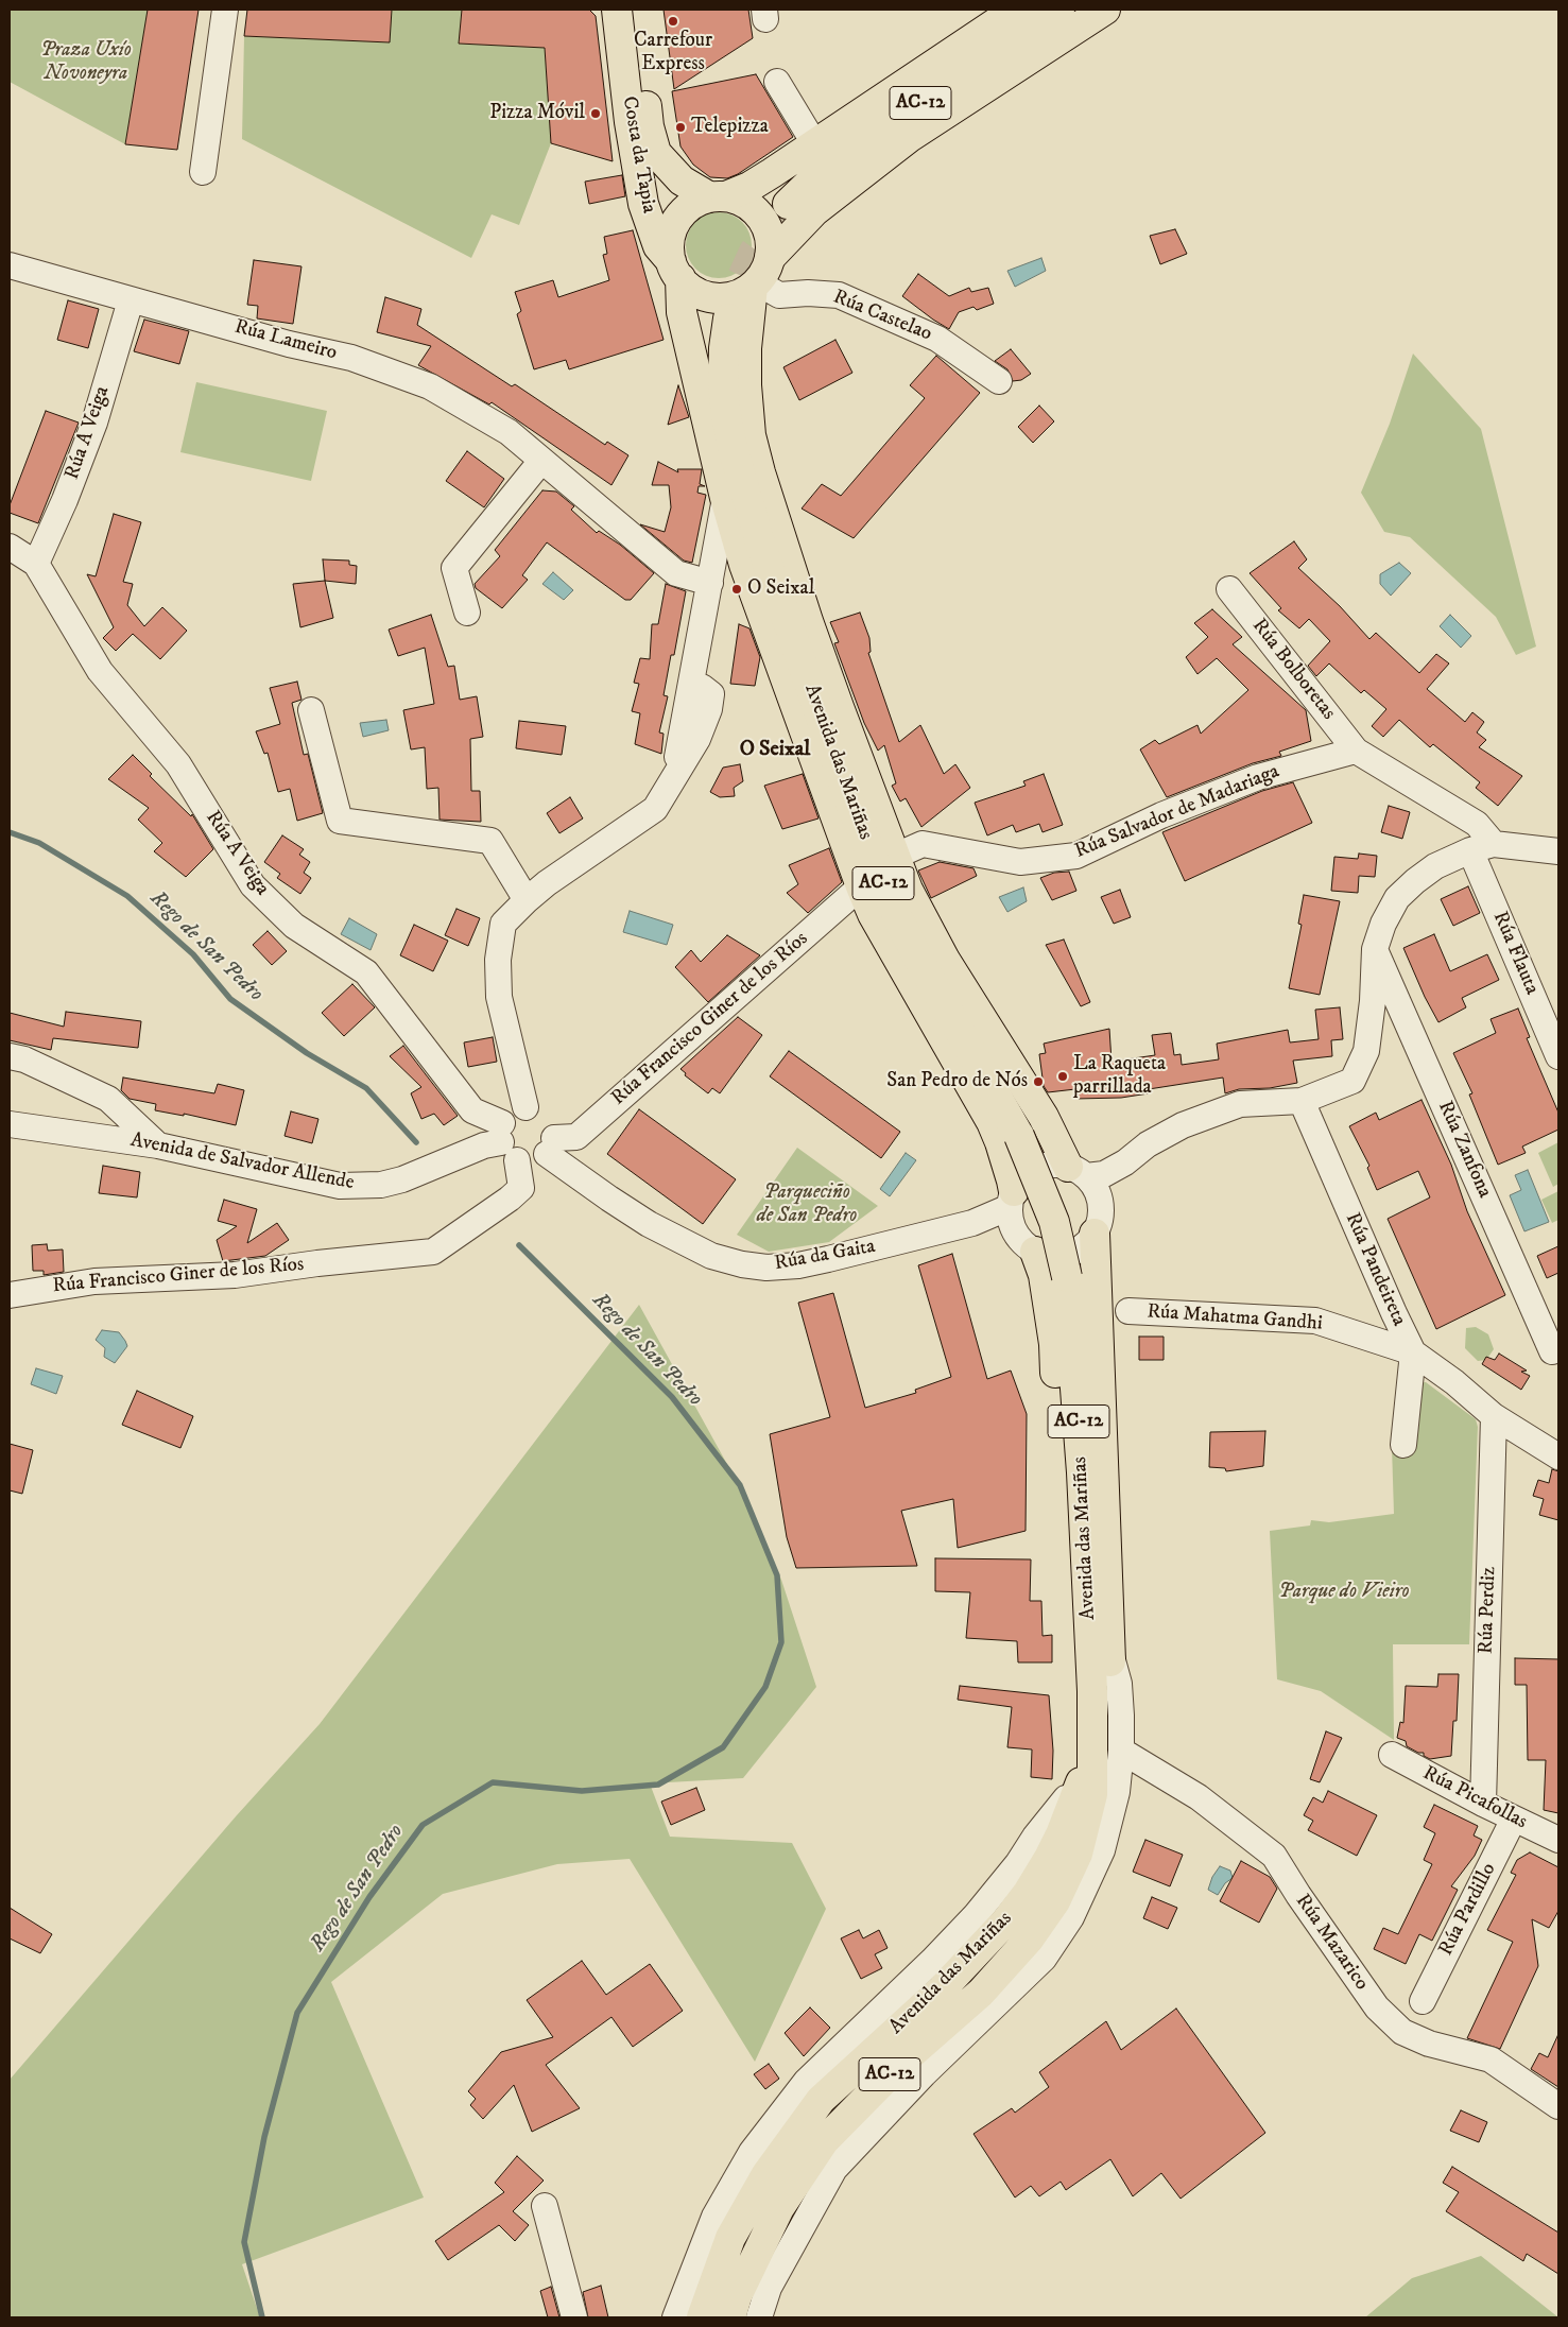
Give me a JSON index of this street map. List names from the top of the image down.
{
  "streets": {
    "main road": ["AC-12", "Costa da Tapia", "Avenida das Mariñas"],
    "street": [
      "Rúa Castelao",
      "Rúa Lameiro",
      "Rúa A Veiga",
      "Rúa Bolboretas",
      "Rúa Salvador de Madariaga",
      "Rúa Flauta",
      "Rúa Francisco Giner de los Ríos",
      "Rúa Zanfona",
      "Avenida de Salvador Allende",
      "Rúa da Gaita",
      "Rúa Pandeireta",
      "Rúa Mahatma Gandhi",
      "Rúa Perdiz",
      "Rúa Picafollas",
      "Rúa Pardillo",
      "Rúa Mazarico"
    ]
  },
  "crossings": [
    ["Costa da Tapia", "Rúa Castelao"],
    ["Rúa Lameiro", "Rúa A Veiga"],
    ["Rúa A Veiga", "Rúa Francisco Giner de los Ríos"],
    ["Rúa A Veiga", "Avenida de Salvador Allende"],
    ["Rúa A Veiga", "Rúa da Gaita"],
    ["Rúa Bolboretas", "Rúa Salvador de Madariaga"],
    ["Rúa Francisco Giner de los Ríos", "Avenida de Salvador Allende"],
    ["Rúa Francisco Giner de los Ríos", "Rúa da Gaita"],
    ["Avenida de Salvador Allende", "Rúa da Gaita"],
    ["Rúa Pandeireta", "Rúa Mahatma Gandhi"],
    ["Rúa Mahatma Gandhi", "Rúa Perdiz"],
    ["Rúa Perdiz", "Rúa Picafollas"],
    ["Rúa Picafollas", "Rúa Pardillo"]
  ],
  "districts": ["O Seixal"],
  "water": ["Rego de San Pedro"],
  "parks": ["Praza Uxío Novoneyra", "Parqueciño de San Pedro", "Parque do Vieiro"],
  "places": [
    "Carrefour Express",
    "Pizza Móvil",
    "Telepizza",
    "O Seixal",
    "La Raqueta parrillada",
    "San Pedro de Nós"
  ]
}
